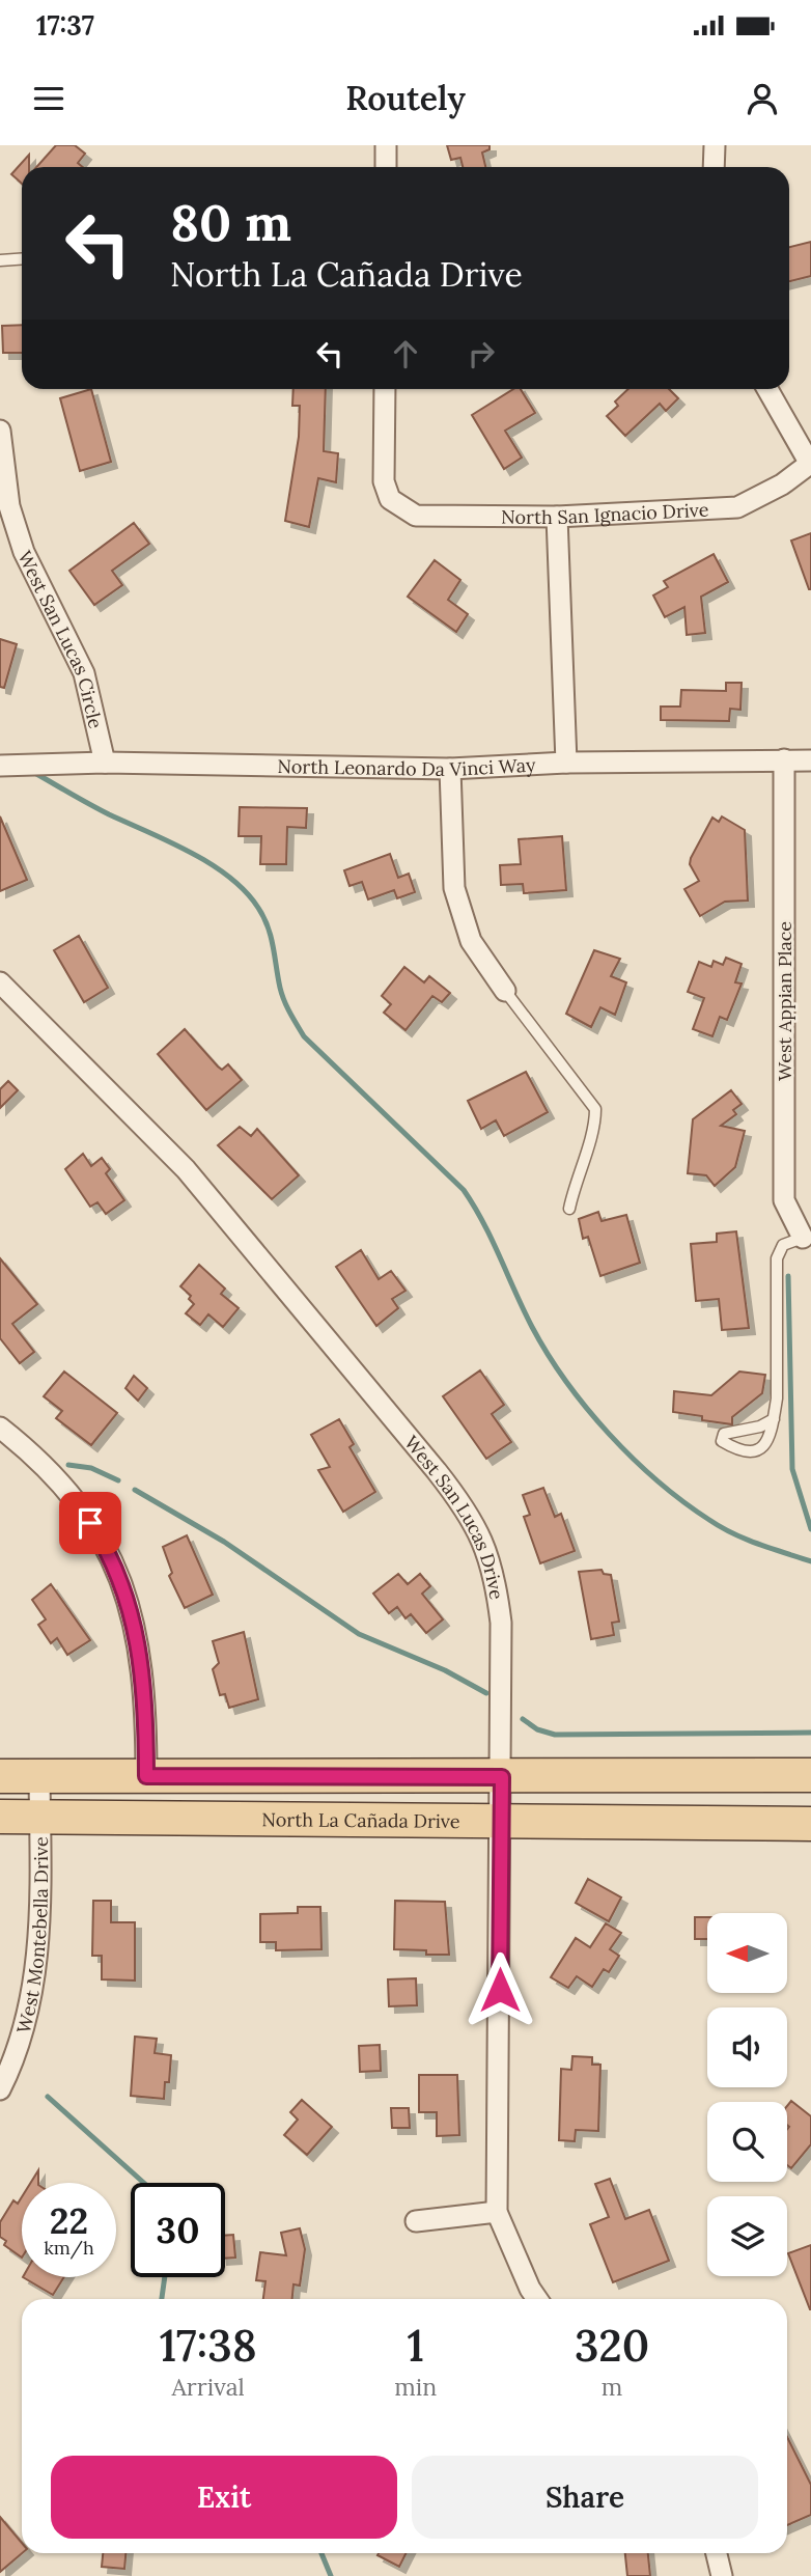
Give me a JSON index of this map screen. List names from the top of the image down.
{
  "streets": {
    "main road": ["North La Cañada Drive"],
    "street": [
      "North San Ignacio Drive",
      "West San Lucas Circle",
      "North Leonardo Da Vinci Way",
      "West Appian Place",
      "West San Lucas Drive",
      "West Montebella Drive"
    ]
  },
  "crossings": [
    ["West San Lucas Circle", "North Leonardo Da Vinci Way"],
    ["North Leonardo Da Vinci Way", "West Appian Place"],
    ["West San Lucas Drive", "North La Cañada Drive"],
    ["North La Cañada Drive", "West Montebella Drive"]
  ],
  "north": "left",
  "page": {
    "status": "17:37",
    "header": "Routely",
    "turn": ["80 m", "North La Cañada Drive"],
    "speed": "22 km/h",
    "limit": "30",
    "eta": [
      "17:38",
      "Arrival",
      "1",
      "min",
      "320",
      "m"
    ],
    "buttons": ["Exit", "Share"]
  }
}
